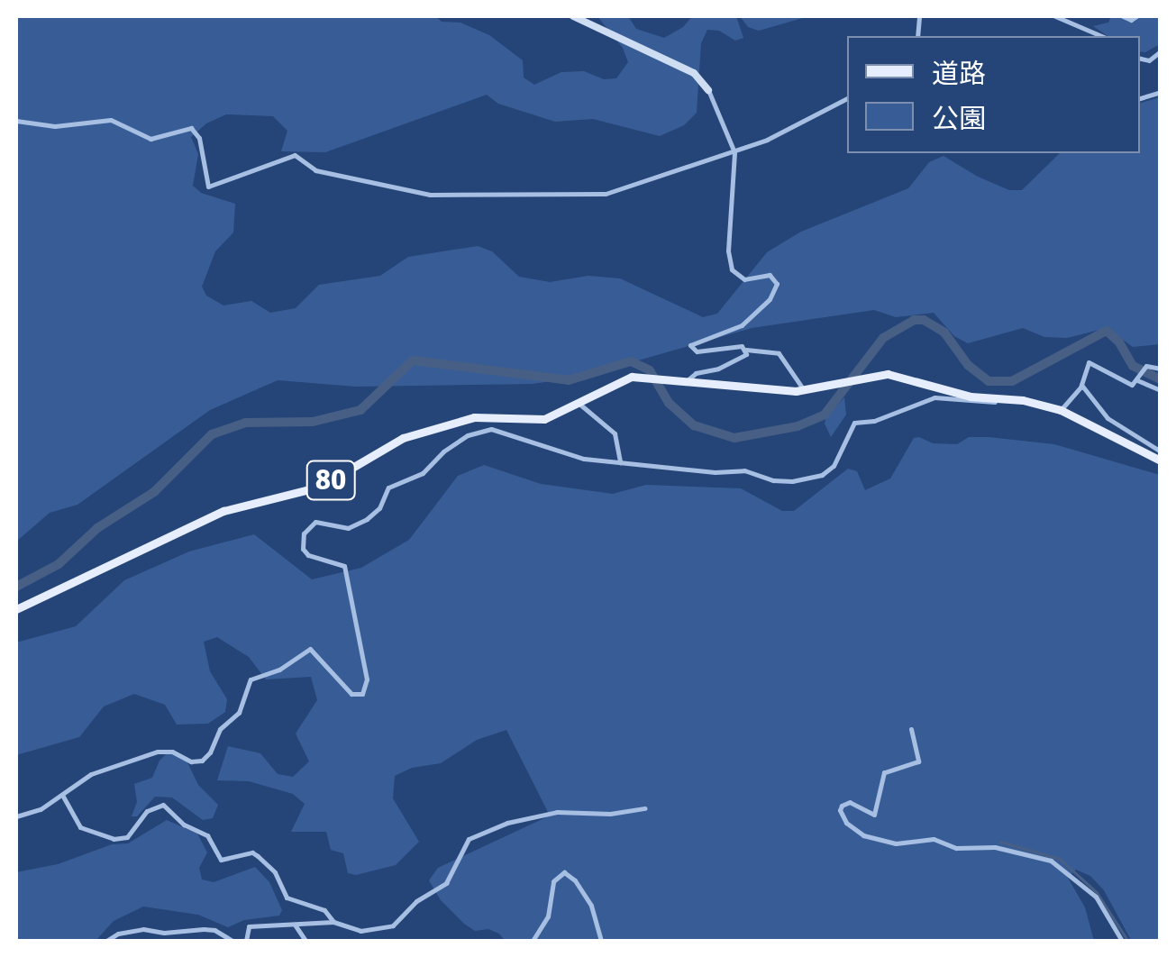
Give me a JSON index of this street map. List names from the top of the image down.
{
  "streets": {
    "main road": ["80"]
  },
  "legend": ["道路", "公園"]
}
